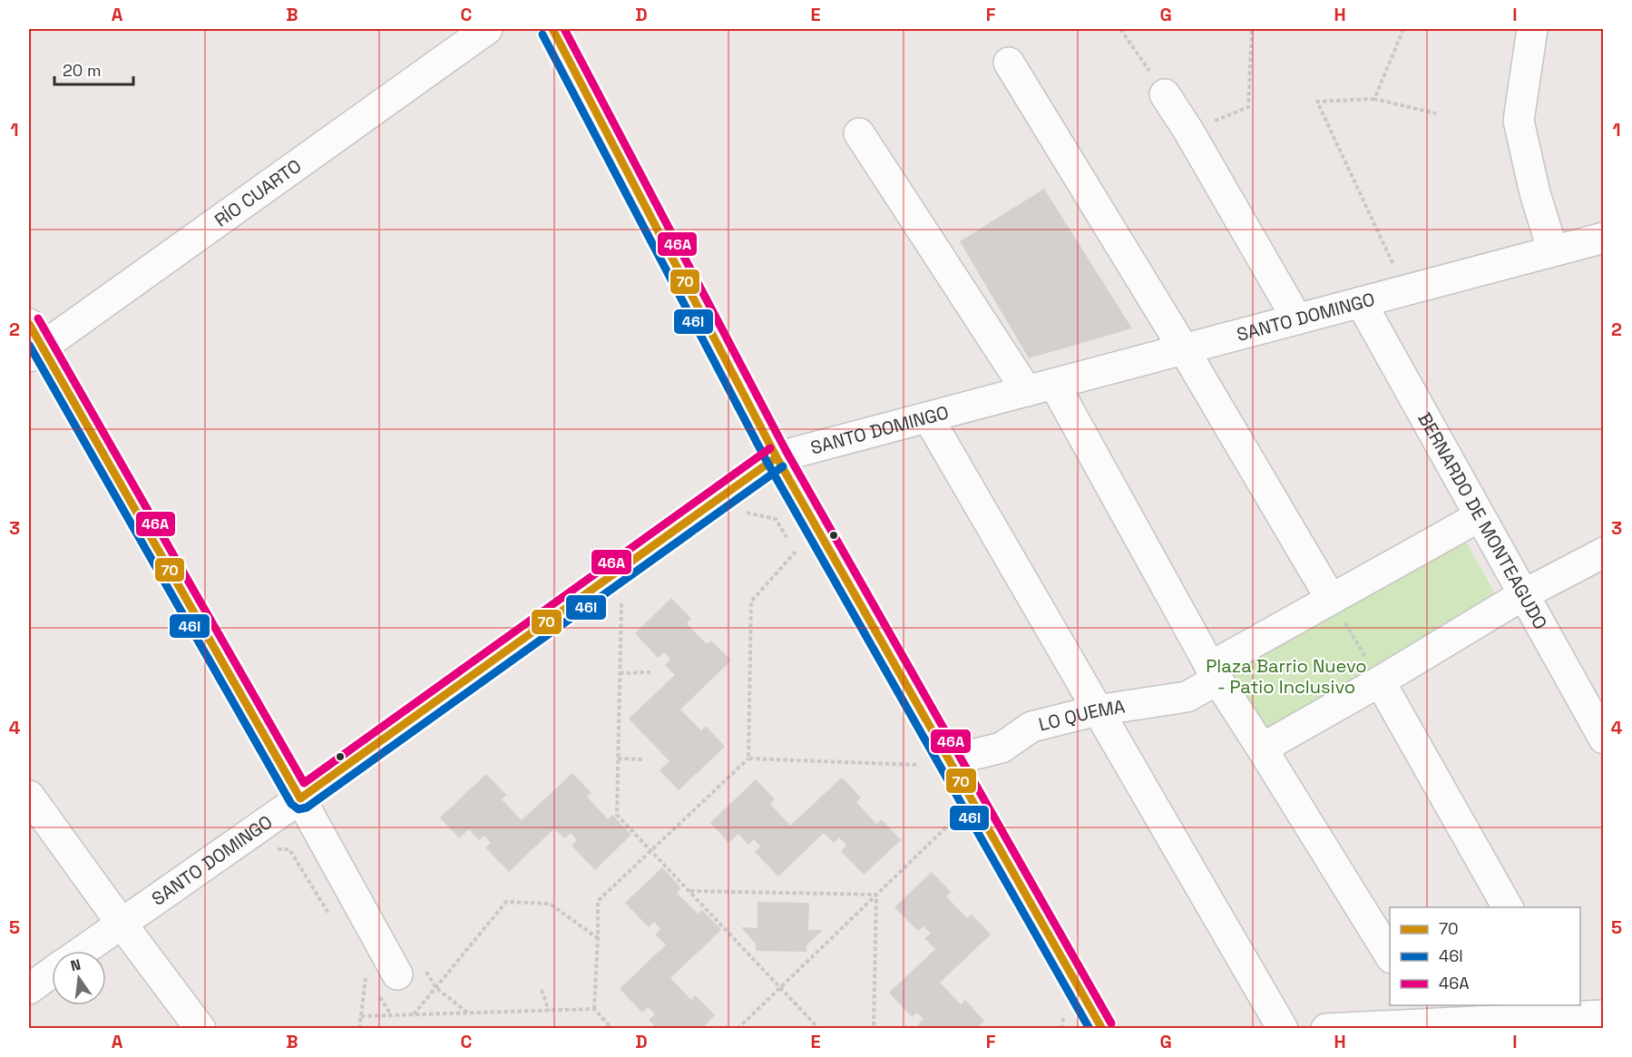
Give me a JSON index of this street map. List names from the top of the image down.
{
  "streets": {
    "street": [
      "RÍO CUARTO",
      "SANTO DOMINGO",
      "BERNARDO DE MONTEAGUDO",
      "LO QUEMA"
    ]
  },
  "crossings": [
    ["SANTO DOMINGO", "BERNARDO DE MONTEAGUDO"],
    ["BERNARDO DE MONTEAGUDO", "LO QUEMA"]
  ],
  "parks": ["Plaza Barrio Nuevo - Patio Inclusivo"],
  "lines": ["transit line 70", "transit line 46A", "transit line 46I"],
  "legend": ["70", "46I", "46A"],
  "scale_bar": "20 m",
  "north": "top",
  "grid": {
    "columns": [
      "A",
      "B",
      "C",
      "D",
      "E",
      "F",
      "G",
      "H",
      "I"
    ],
    "rows": [
      "1",
      "2",
      "3",
      "4",
      "5"
    ]
  }
}
